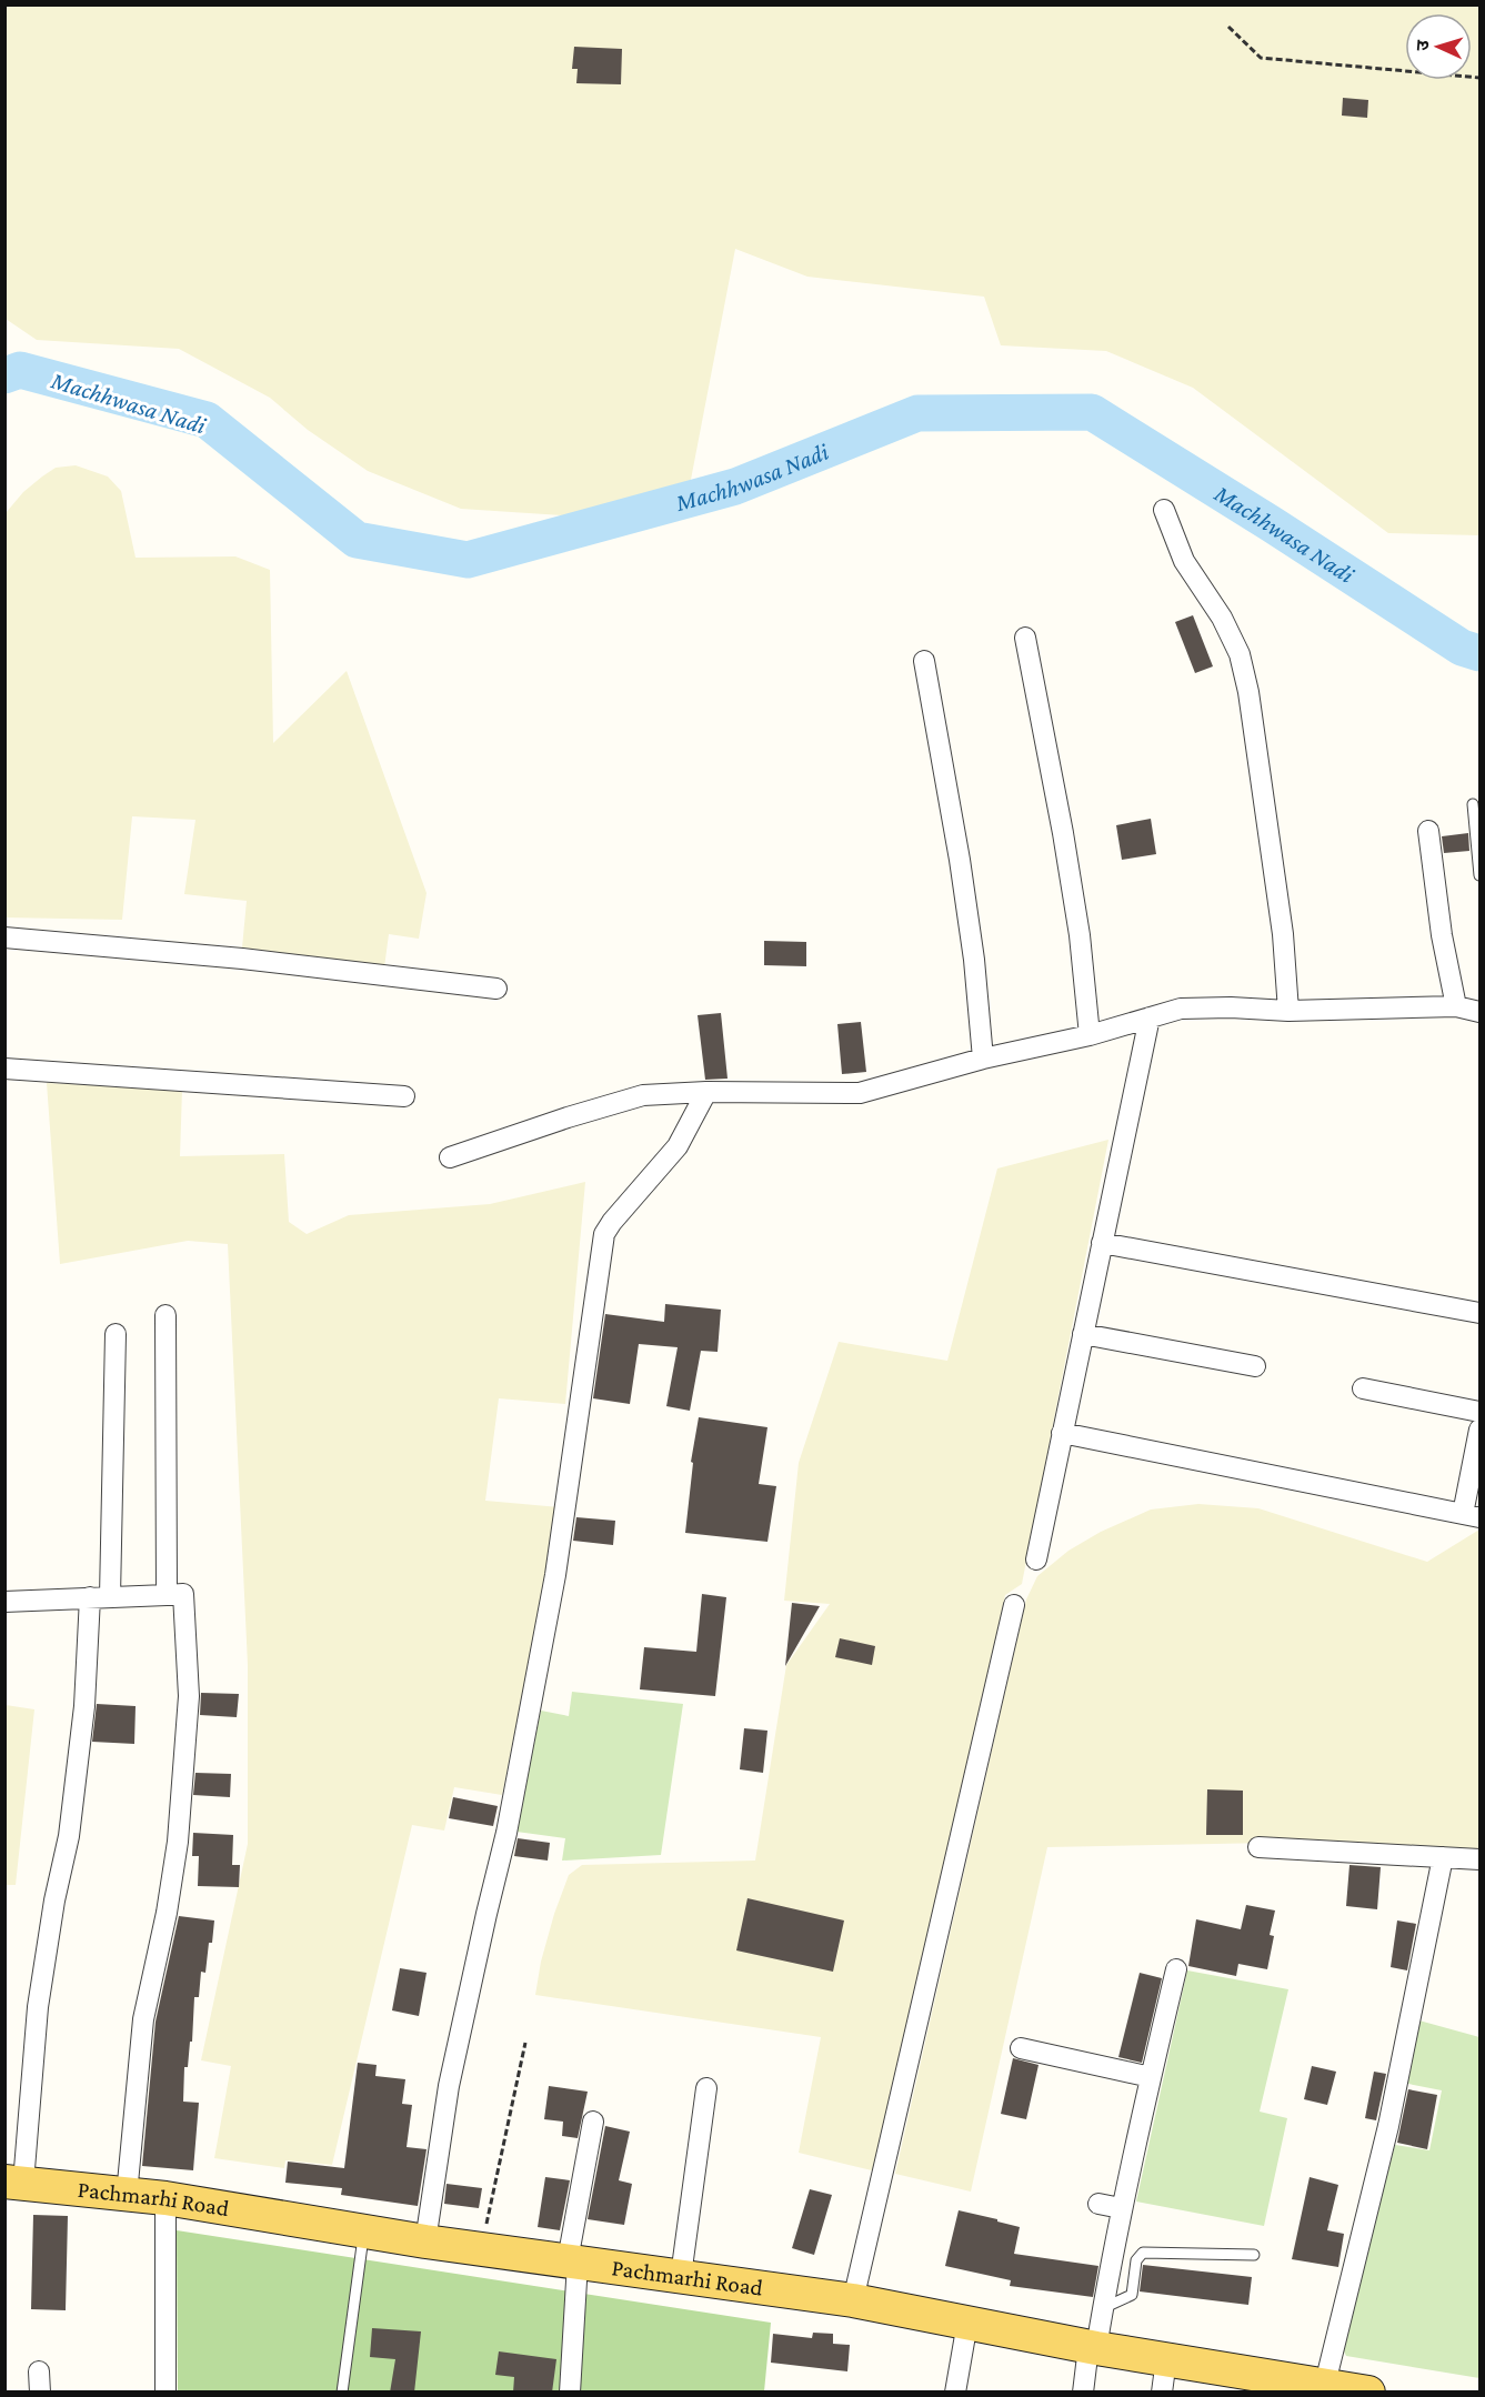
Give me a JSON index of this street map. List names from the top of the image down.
{
  "streets": {
    "main road": ["Pachmarhi Road"]
  },
  "water": ["Machhwasa Nadi"],
  "north": "left"
}
